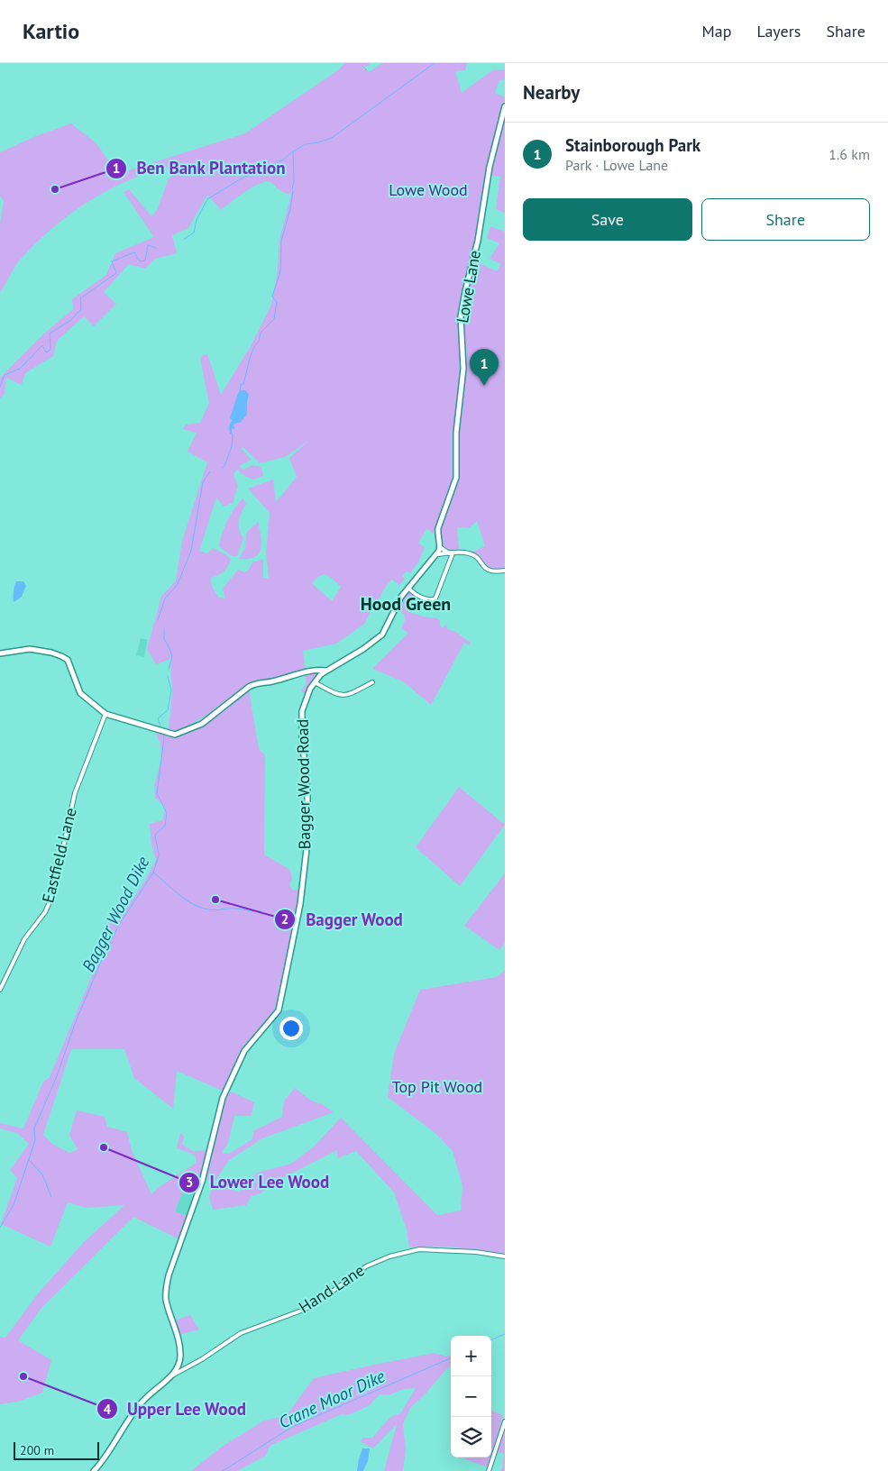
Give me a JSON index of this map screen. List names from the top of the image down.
{
  "streets": {
    "street": [
      "Lowe Lane",
      "Bagger Wood Road",
      "Eastfield Lane",
      "Hand Lane"
    ]
  },
  "districts": ["Hood Green"],
  "water": ["Bagger Wood Dike", "Crane Moor Dike"],
  "parks": ["Lowe Wood", "Top Pit Wood"],
  "places": [
    "Ben Bank Plantation",
    "Bagger Wood",
    "Lower Lee Wood",
    "Upper Lee Wood"
  ],
  "scale_bar": "200 m",
  "page": {
    "header": "Kartio",
    "nav": ["Map", "Layers", "Share"],
    "heading": "Nearby",
    "list": [
      {
        "mark": "1",
        "name": "Stainborough Park",
        "note": "Park · Lowe Lane",
        "value": "1.6 km"
      }
    ],
    "buttons": ["Save", "Share"],
    "pins": "1",
    "map_buttons": ["+", "−"],
    "scale": "200 m"
  }
}
